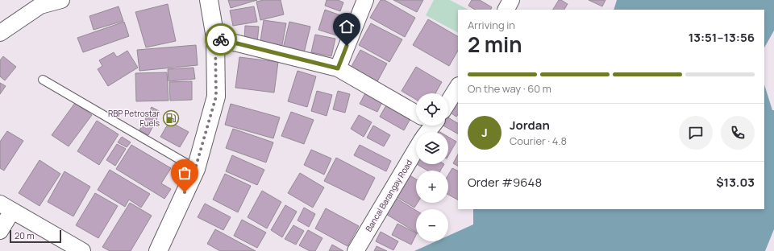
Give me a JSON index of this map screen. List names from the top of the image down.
{
  "streets": {
    "street": ["Bancal Barangay Road"]
  },
  "places": {
    "fuel station": ["RBP Petrostar Fuels"]
  },
  "scale_bar": "20 m",
  "page": {
    "heading": ["2 min", "Arriving in", "13:51–13:56"],
    "panel": [
      "Jordan",
      "Courier · 4.8",
      "Order #9648",
      "$13.03"
    ],
    "bar": "On the way · 60 m",
    "map_buttons": ["+", "−"],
    "round": "J",
    "scale": "20 m"
  }
}
